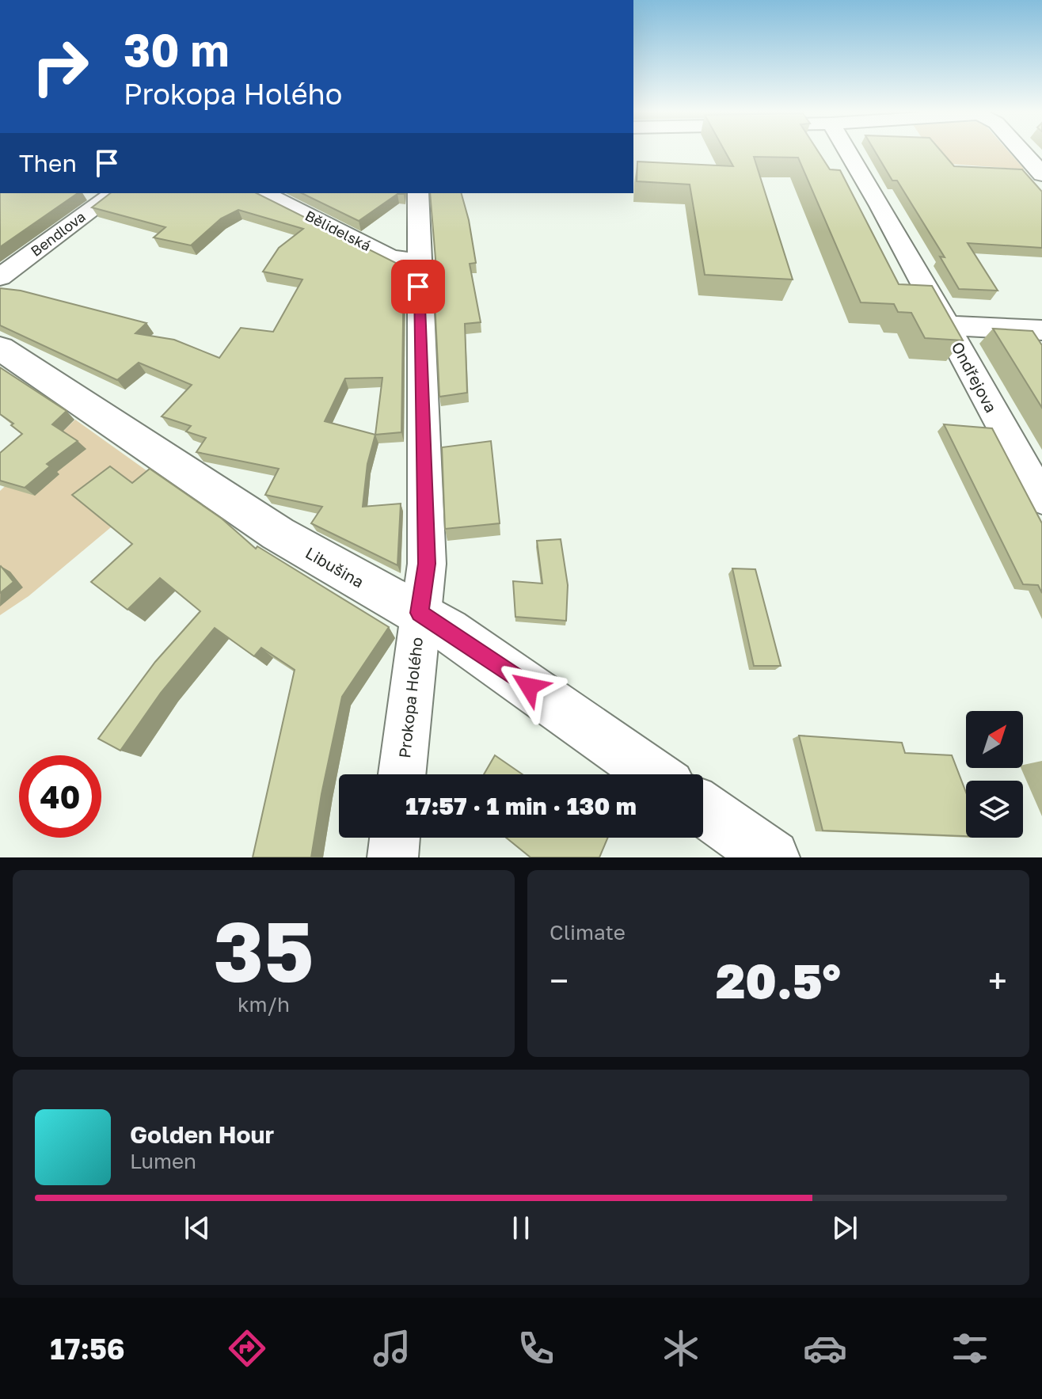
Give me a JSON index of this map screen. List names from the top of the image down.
{
  "streets": {
    "street": [
      "Bělidelská",
      "Bendlova",
      "Ondřejova",
      "Libušina",
      "Prokopa Holého"
    ]
  },
  "crossings": [
    ["Bělidelská", "Prokopa Holého"],
    ["Libušina", "Prokopa Holého"]
  ],
  "north": "top right",
  "page": {
    "turn": ["30 m", "Prokopa Holého"],
    "then": "Then",
    "limit": "40",
    "trip": "17:57 · 1 min · 130 m",
    "tile": [
      ["35", "km/h"],
      "Climate"
    ],
    "heat": ["−", "20.5°", "+"],
    "song": ["Golden Hour", "Lumen"],
    "tabs": "17:56"
  }
}
